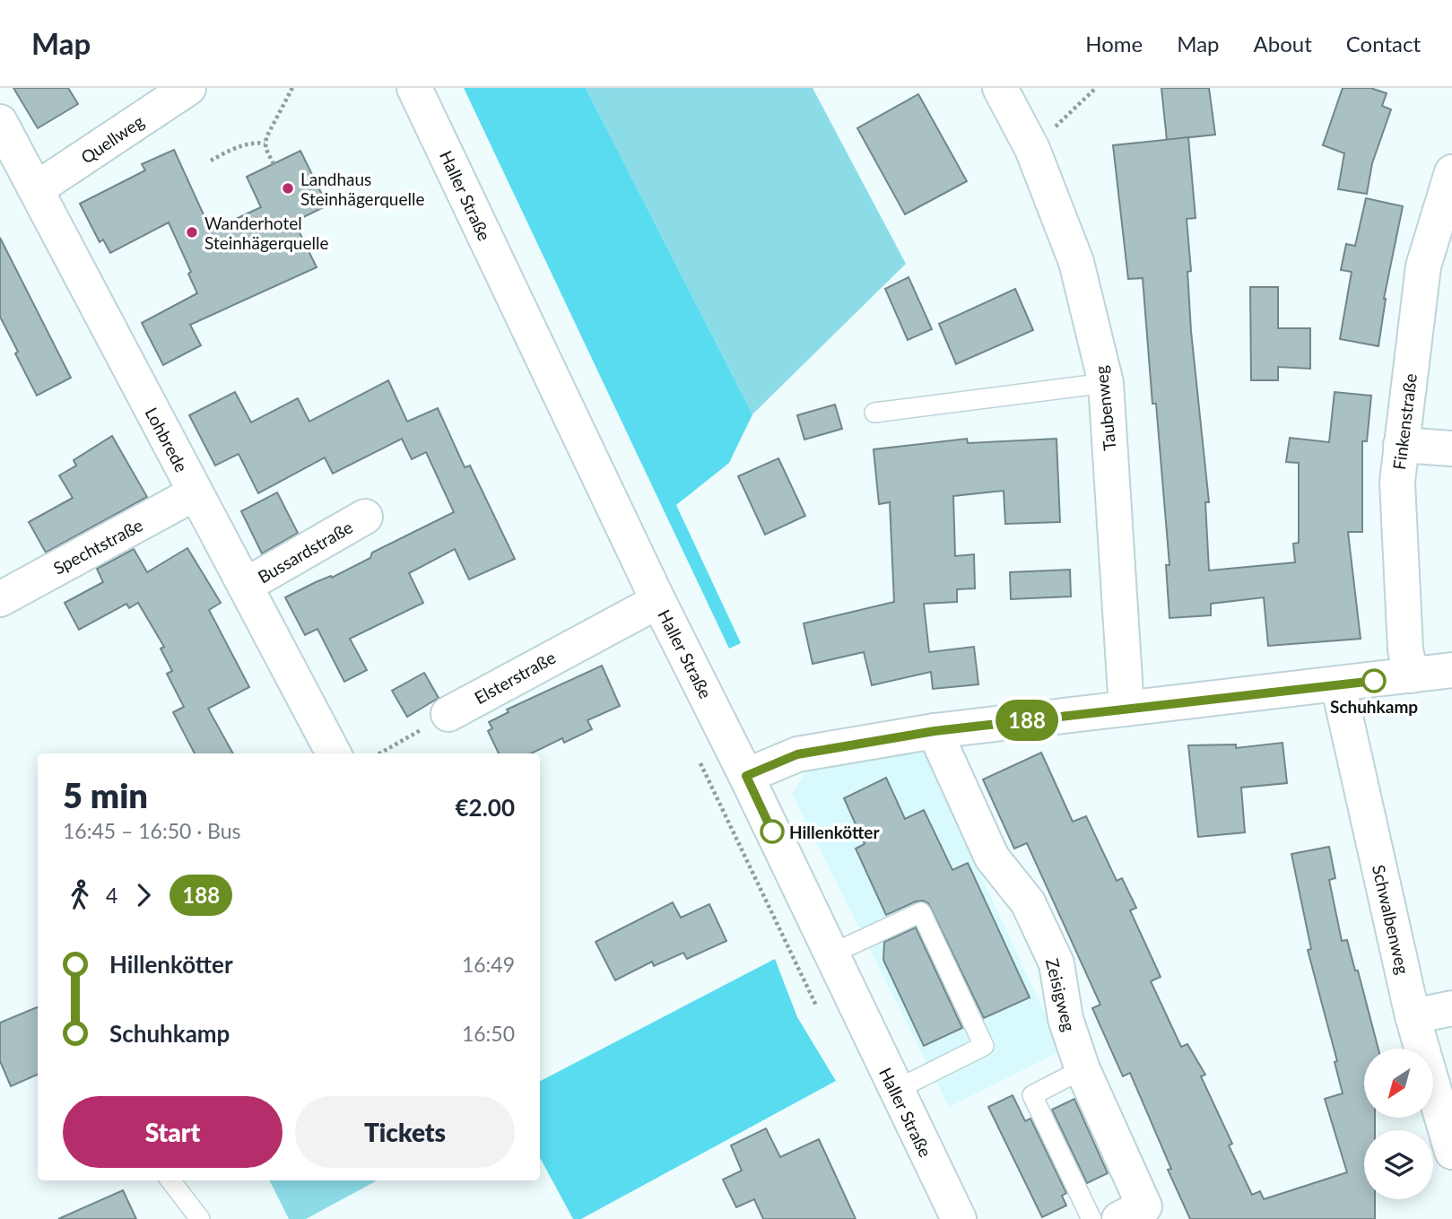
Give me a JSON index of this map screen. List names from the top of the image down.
{
  "streets": {
    "street": [
      "Quellweg",
      "Haller Straße",
      "Taubenweg",
      "Finkenstraße",
      "Lohbrede",
      "Spechtstraße",
      "Bussardstraße",
      "Elsterstraße",
      "Schwalbenweg",
      "Zeisigweg"
    ]
  },
  "crossings": [
    ["Quellweg", "Lohbrede"],
    ["Haller Straße", "Elsterstraße"],
    ["Lohbrede", "Spechtstraße"],
    ["Lohbrede", "Bussardstraße"]
  ],
  "places": [
    "Landhaus Steinhägerquelle",
    "Wanderhotel Steinhägerquelle",
    "Schuhkamp",
    "Hillenkötter"
  ],
  "lines": ["bus line 188"],
  "north": "bottom left",
  "page": {
    "header": "Map",
    "nav": [
      "Home",
      "Map",
      "About",
      "Contact"
    ],
    "on_map": "188",
    "heading": ["5 min", "16:45 – 16:50 · Bus", "€2.00"],
    "legs": ["4", "188"],
    "list": [
      {
        "name": "Hillenkötter",
        "value": "16:49"
      },
      {
        "name": "Schuhkamp",
        "value": "16:50"
      }
    ],
    "buttons": ["Start", "Tickets"]
  }
}
